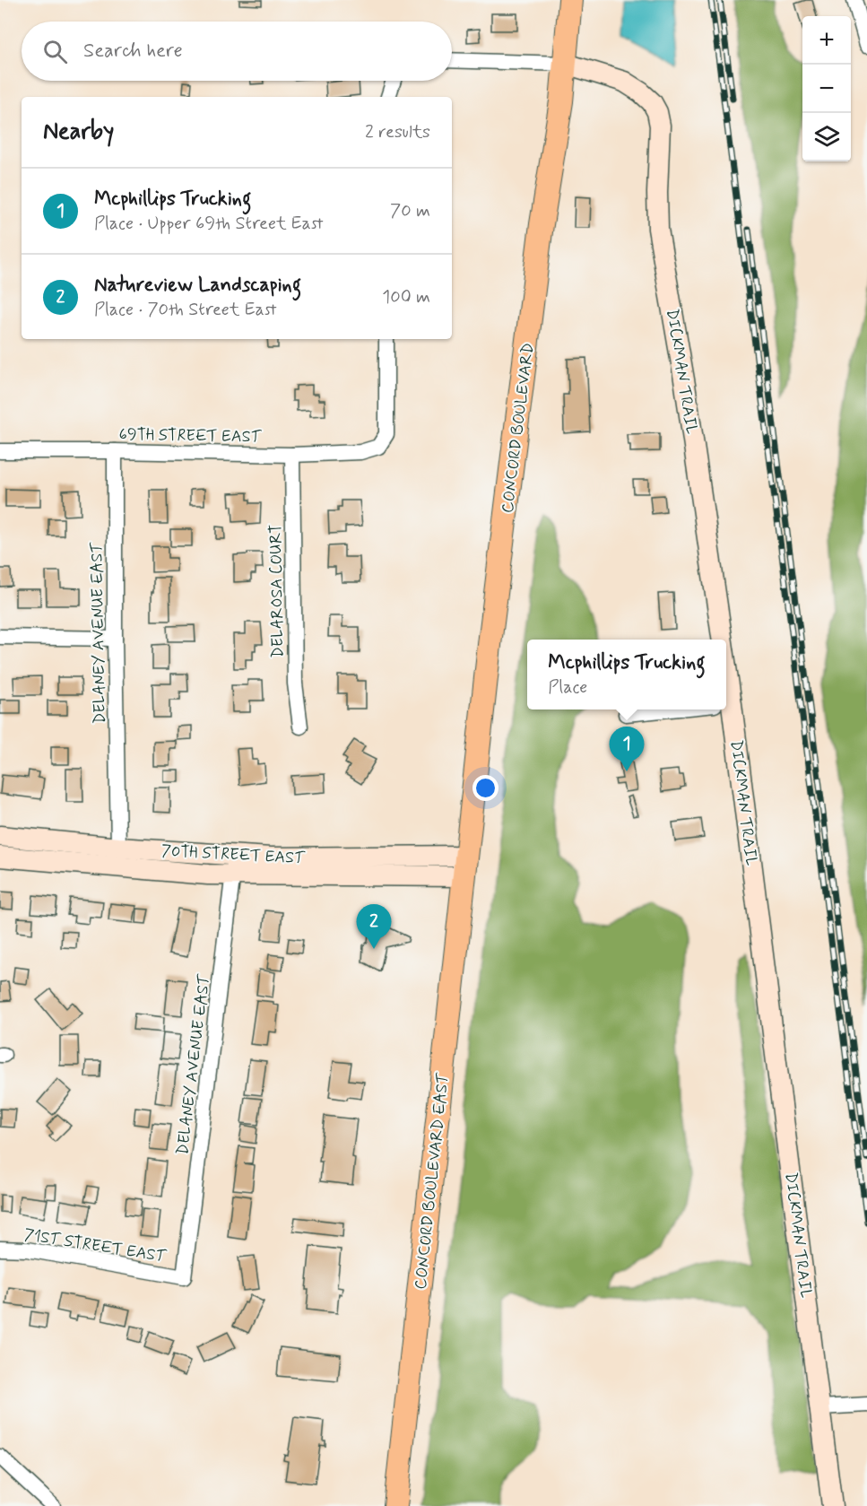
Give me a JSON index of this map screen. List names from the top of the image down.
{
  "streets": {
    "main road": ["CONCORD BOULEVARD", "CONCORD BOULEVARD EAST"],
    "street": [
      "DICKMAN TRAIL",
      "69TH STREET EAST",
      "DELAROSA COURT",
      "DELANEY AVENUE EAST",
      "70TH STREET EAST",
      "71ST STREET EAST"
    ]
  },
  "crossings": [
    ["DICKMAN TRAIL", "CONCORD BOULEVARD"],
    ["CONCORD BOULEVARD", "70TH STREET EAST"],
    ["CONCORD BOULEVARD", "CONCORD BOULEVARD EAST"],
    ["69TH STREET EAST", "DELAROSA COURT"],
    ["69TH STREET EAST", "DELANEY AVENUE EAST"],
    ["DELANEY AVENUE EAST", "70TH STREET EAST"],
    ["DELANEY AVENUE EAST", "71ST STREET EAST"],
    ["70TH STREET EAST", "CONCORD BOULEVARD EAST"]
  ],
  "page": {
    "map_buttons": ["+", "−"],
    "search": "Search here",
    "heading": ["Nearby", "2 results"],
    "list": [
      {
        "mark": "1",
        "name": "Mcphillips Trucking",
        "note": "Place · Upper 69th Street East",
        "value": "70 m"
      },
      {
        "mark": "2",
        "name": "Natureview Landscaping",
        "note": "Place · 70th Street East",
        "value": "100 m"
      }
    ],
    "popup": ["Mcphillips Trucking", "Place"],
    "pins": ["1", "2"]
  }
}
